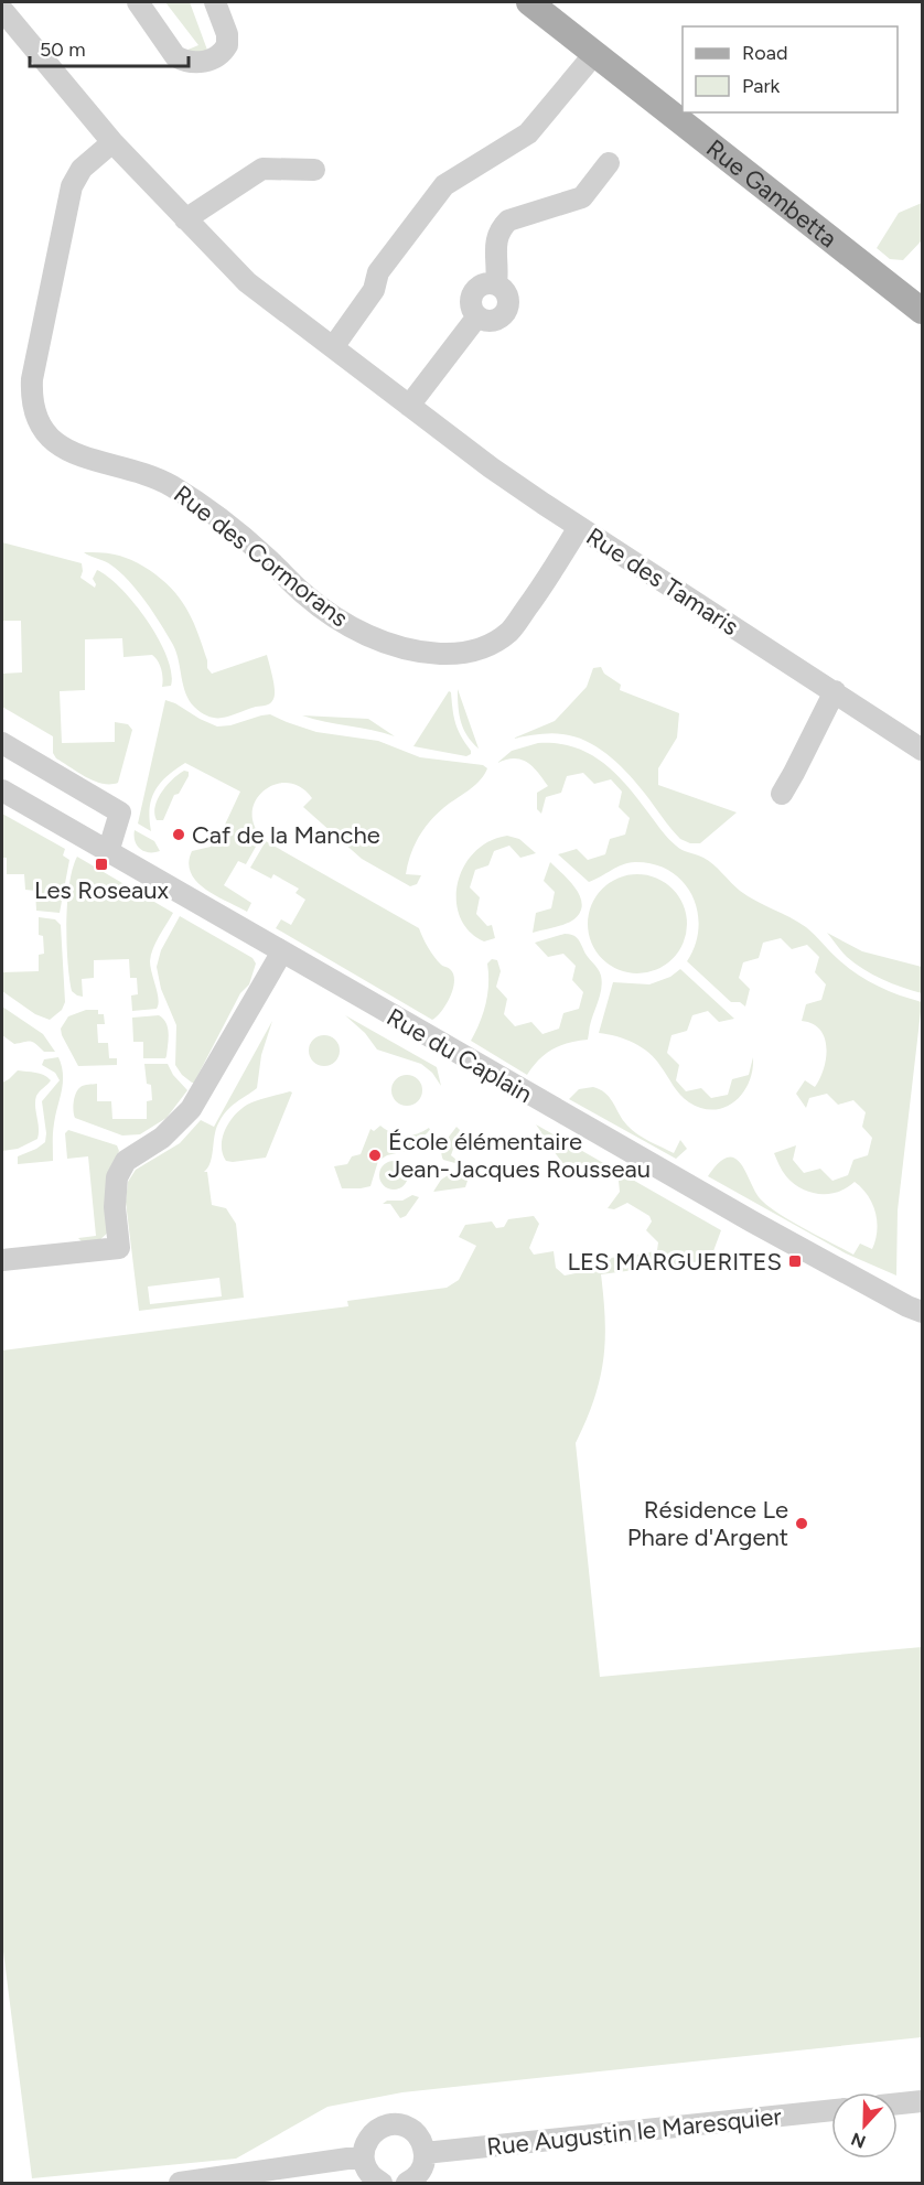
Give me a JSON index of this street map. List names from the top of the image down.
{
  "streets": {
    "main road": ["Rue Gambetta"],
    "street": [
      "Rue des Cormorans",
      "Rue des Tamaris",
      "Rue du Caplain",
      "Rue Augustin le Maresquier"
    ]
  },
  "crossings": [
    ["Rue des Cormorans", "Rue des Tamaris"]
  ],
  "places": {
    "other": ["Caf de la Manche", "École élémentaire Jean-Jacques Rousseau", "Résidence Le Phare d'Argent"],
    "transit": ["Les Roseaux", "LES MARGUERITES"]
  },
  "legend": ["Road", "Park"],
  "scale_bar": "50 m",
  "north": "bottom"
}
